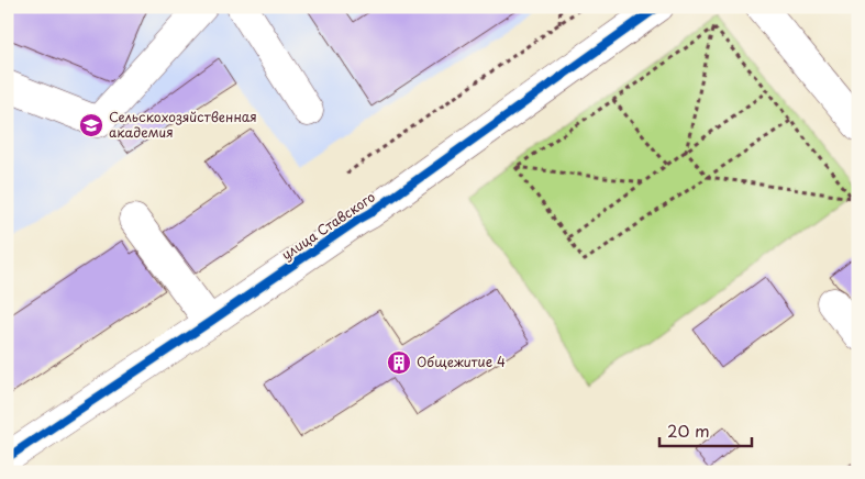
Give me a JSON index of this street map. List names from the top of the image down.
{
  "streets": {
    "street": ["улица Ставского"]
  },
  "places": {
    "school or university": ["Сельскохозяйственная академия"],
    "building": ["Общежитие 4"]
  },
  "scale_bar": "20 m"
}
